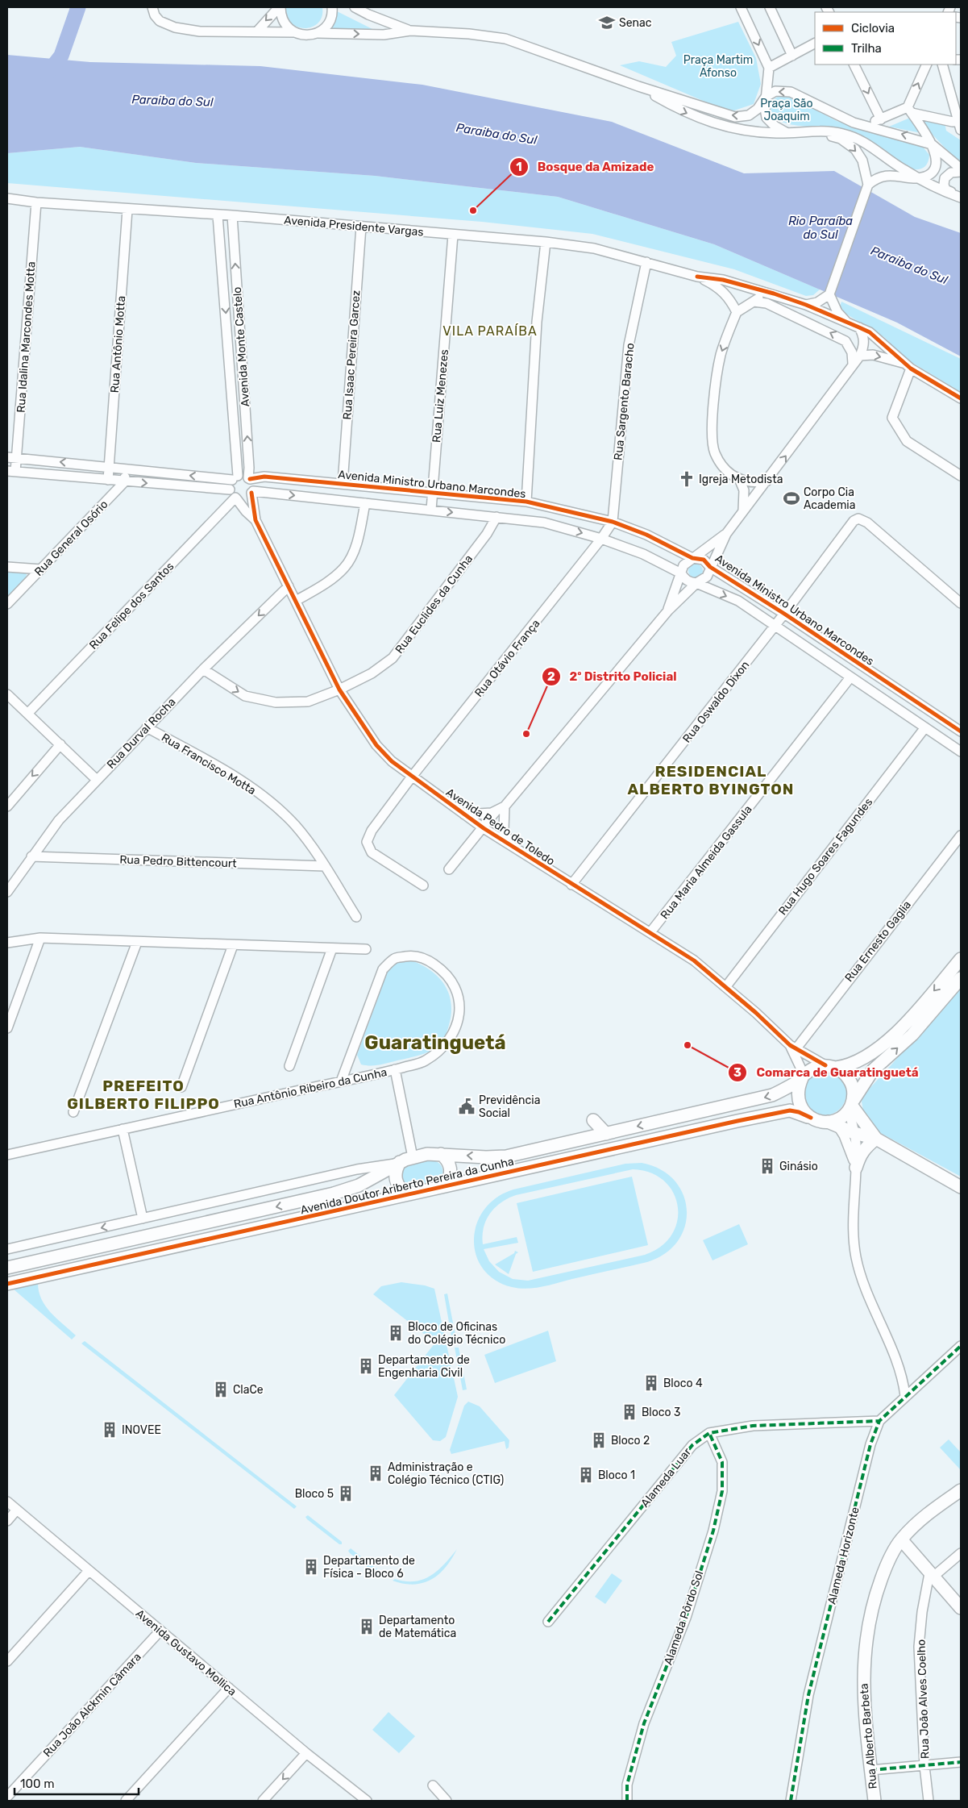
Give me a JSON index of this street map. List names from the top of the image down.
{
  "streets": {
    "main road": ["Avenida Doutor Ariberto Pereira da Cunha", "Rua Alberto Barbeta"],
    "street": [
      "Avenida Presidente Vargas",
      "Rua Idalina Marcondes Motta",
      "Rua Antônio Motta",
      "Avenida Monte Castelo",
      "Rua Isaac Pereira Garcez",
      "Rua Luiz Menezes",
      "Rua Sargento Baracho",
      "Avenida Ministro Urbano Marcondes",
      "Rua General Osório",
      "Rua Euclides da Cunha",
      "Rua Felipe dos Santos",
      "Rua Otávio França",
      "Rua Oswaldo Dixon",
      "Rua Durval Rocha",
      "Rua Francisco Motta",
      "Avenida Pedro de Toledo",
      "Rua Hugo Soares Fagundes",
      "Rua Pedro Bittencourt",
      "Rua Maria Almeida Gassula",
      "Rua Ernesto Gaglia",
      "Rua Antônio Ribeiro da Cunha",
      "Alameda Luar",
      "Alameda Horizonte",
      "Alameda Pôrdo Sol",
      "Avenida Gustavo Mollica",
      "Rua João Alves Coelho",
      "Rua João Alckmin Câmara"
    ]
  },
  "crossings": [
    ["Avenida Presidente Vargas", "Rua Idalina Marcondes Motta"],
    ["Avenida Presidente Vargas", "Rua Antônio Motta"],
    ["Avenida Presidente Vargas", "Avenida Monte Castelo"],
    ["Avenida Presidente Vargas", "Rua Isaac Pereira Garcez"],
    ["Avenida Presidente Vargas", "Rua Luiz Menezes"],
    ["Avenida Presidente Vargas", "Rua Sargento Baracho"],
    ["Avenida Monte Castelo", "Avenida Ministro Urbano Marcondes"],
    ["Avenida Monte Castelo", "Rua Felipe dos Santos"],
    ["Rua Isaac Pereira Garcez", "Avenida Ministro Urbano Marcondes"],
    ["Rua Luiz Menezes", "Avenida Ministro Urbano Marcondes"],
    ["Rua Sargento Baracho", "Avenida Ministro Urbano Marcondes"],
    ["Rua Sargento Baracho", "Rua Otávio França"],
    ["Avenida Ministro Urbano Marcondes", "Rua Felipe dos Santos"],
    ["Avenida Ministro Urbano Marcondes", "Rua Oswaldo Dixon"],
    ["Rua Euclides da Cunha", "Rua Durval Rocha"],
    ["Rua Euclides da Cunha", "Avenida Pedro de Toledo"],
    ["Rua Otávio França", "Avenida Pedro de Toledo"],
    ["Rua Oswaldo Dixon", "Avenida Pedro de Toledo"],
    ["Rua Durval Rocha", "Rua Francisco Motta"],
    ["Rua Durval Rocha", "Avenida Pedro de Toledo"],
    ["Rua Durval Rocha", "Rua Pedro Bittencourt"],
    ["Rua Francisco Motta", "Rua Pedro Bittencourt"],
    ["Avenida Pedro de Toledo", "Rua Hugo Soares Fagundes"],
    ["Avenida Pedro de Toledo", "Rua Maria Almeida Gassula"],
    ["Avenida Pedro de Toledo", "Rua Ernesto Gaglia"],
    ["Avenida Pedro de Toledo", "Avenida Doutor Ariberto Pereira da Cunha"],
    ["Alameda Luar", "Alameda Horizonte"],
    ["Alameda Luar", "Alameda Pôrdo Sol"],
    ["Avenida Gustavo Mollica", "Rua João Alckmin Câmara"]
  ],
  "one_way": ["Rua Euclides da Cunha"],
  "districts": [
    "VILA PARAÍBA",
    "RESIDENCIAL ALBERTO BYINGTON",
    "Guaratinguetá",
    "PREFEITO GILBERTO FILIPPO"
  ],
  "water": ["Paraiba do Sul", "Rio Paraíba do Sul"],
  "parks": ["Praça Martim Afonso", "Praça São Joaquim"],
  "places": {
    "school or university": ["Senac"],
    "other": ["Bosque da Amizade", "2º Distrito Policial", "Comarca de Guaratinguetá"],
    "church": ["Igreja Metodista"],
    "sports": ["Corpo Cia Academia"],
    "public building": ["Previdência Social"],
    "building": [
      "Ginásio",
      "Bloco de Oficinas do Colégio Técnico",
      "Departamento de Engenharia Civil",
      "Bloco 4",
      "ClaCe",
      "Bloco 3",
      "INOVEE",
      "Bloco 2",
      "Administração e Colégio Técnico (CTIG)",
      "Bloco 1",
      "Bloco 5",
      "Departamento de Física - Bloco 6",
      "Departamento de Matemática"
    ]
  },
  "legend": ["Ciclovia", "Trilha"],
  "scale_bar": "100 m"
}
